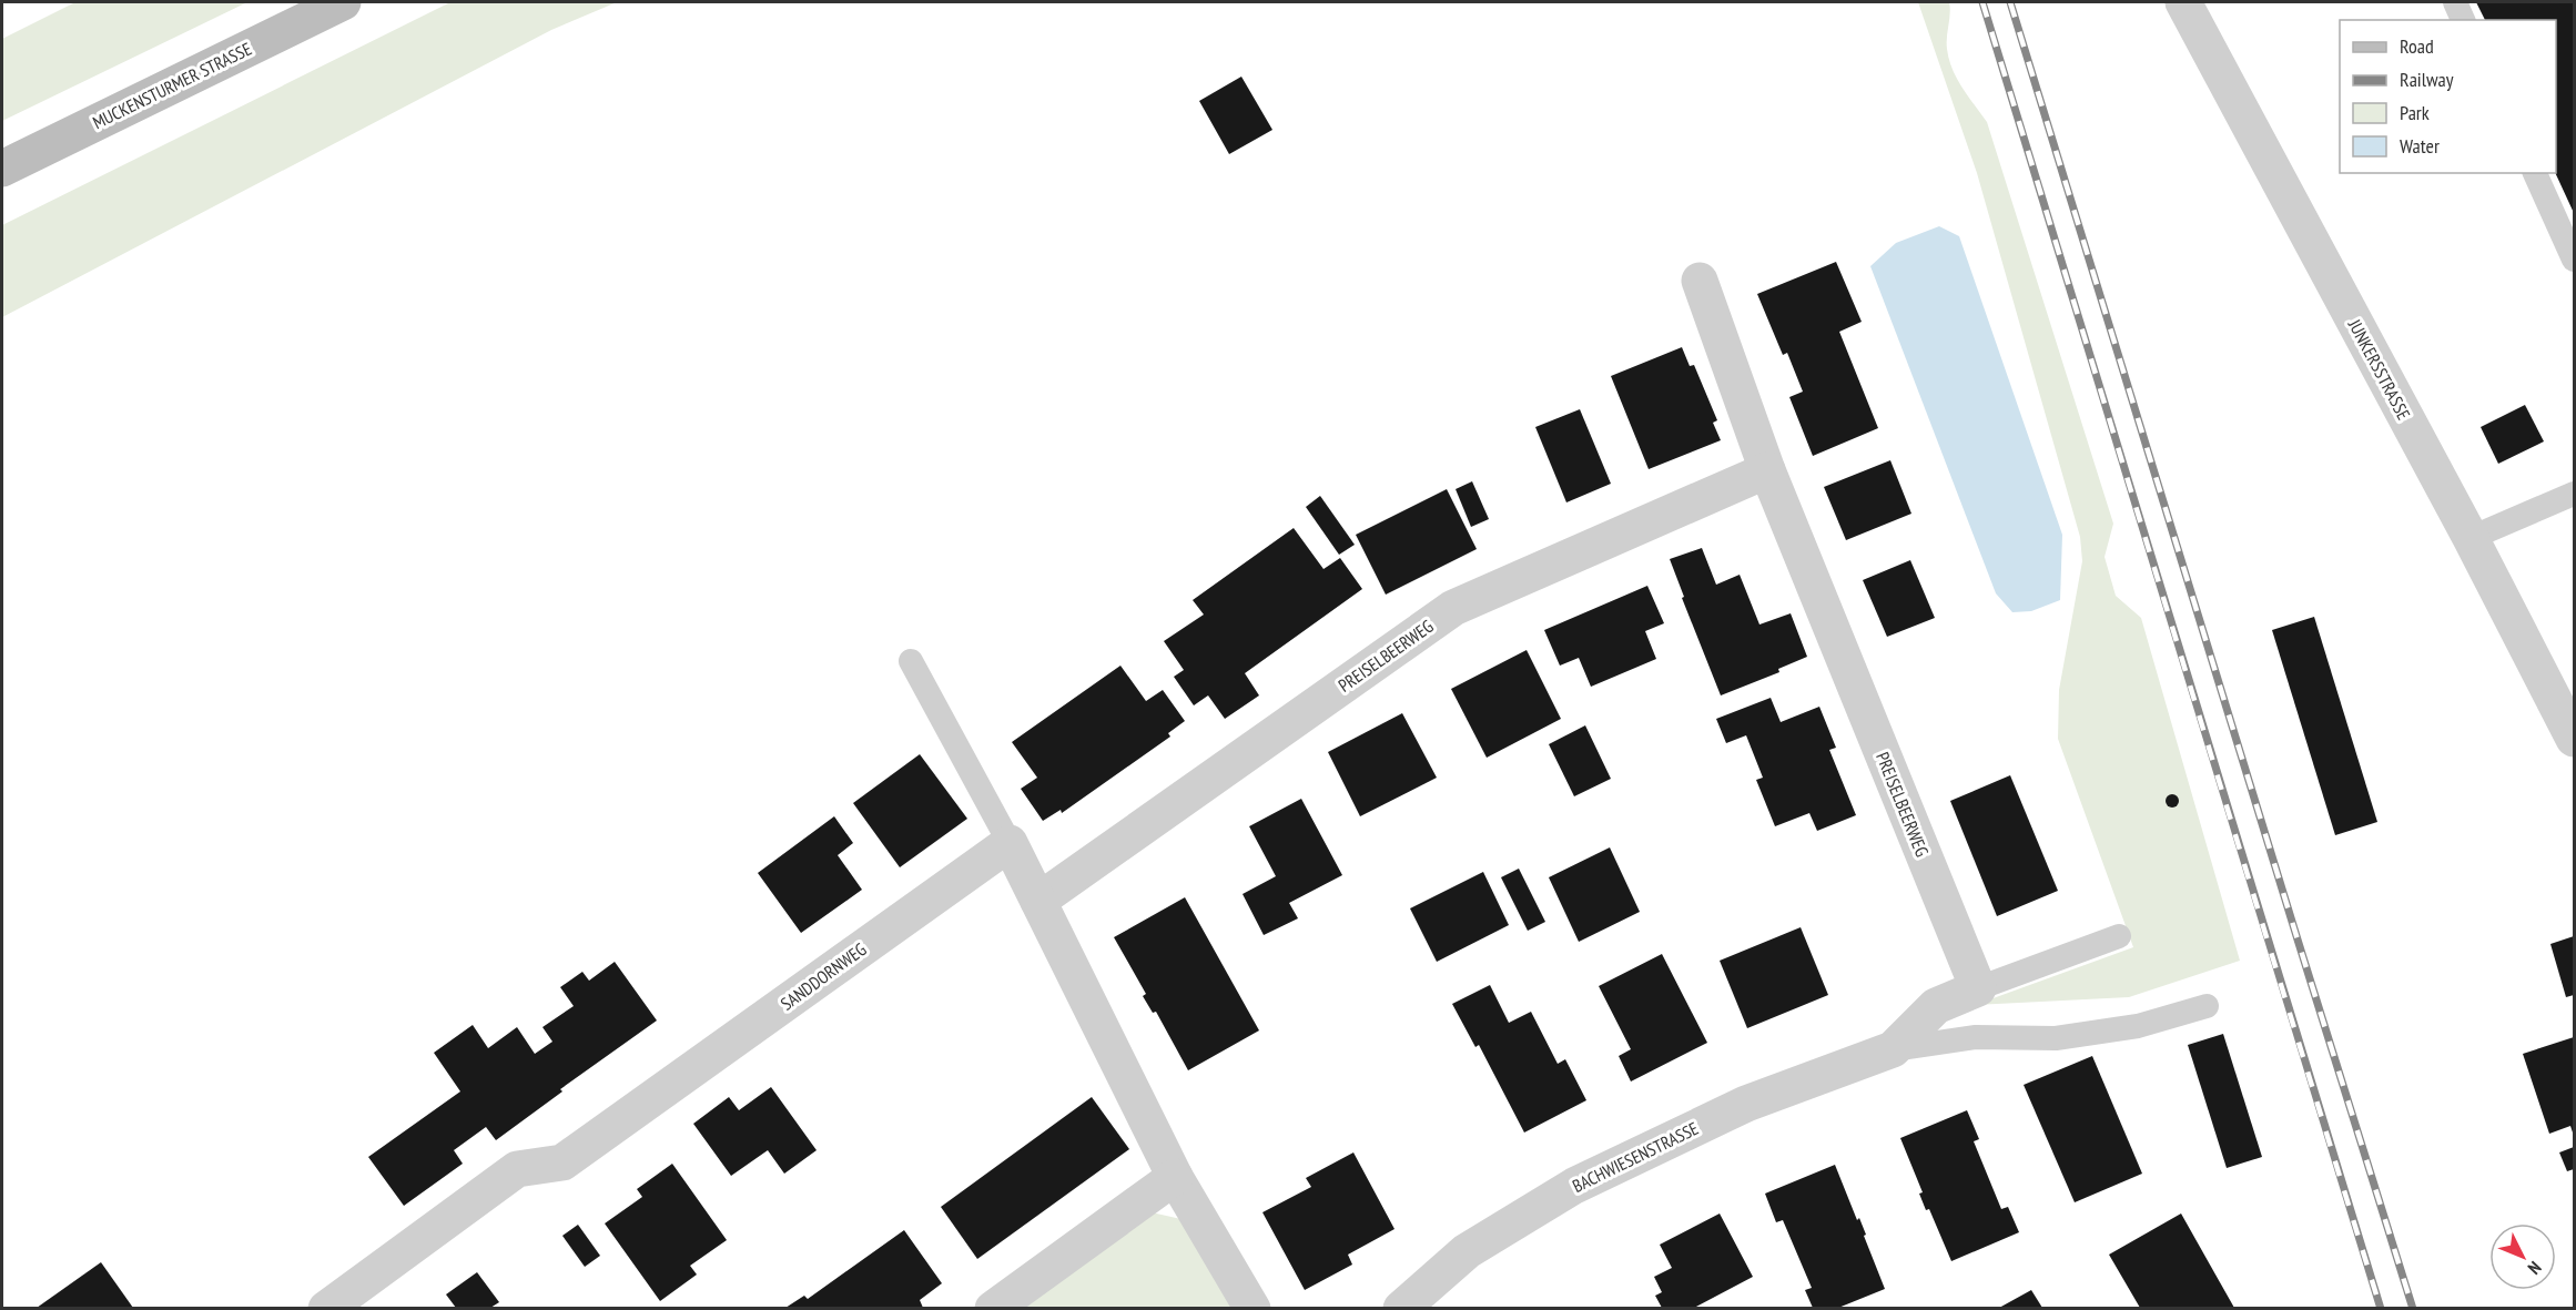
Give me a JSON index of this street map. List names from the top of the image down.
{
  "streets": {
    "main road": ["MUCKENSTURMER STRASSE"],
    "street": [
      "JUNKERSSTRASSE",
      "PREISELBEERWEG",
      "SANDDORNWEG",
      "BACHWIESENSTRASSE"
    ]
  },
  "crossings": [
    ["PREISELBEERWEG", "BACHWIESENSTRASSE"]
  ],
  "legend": [
    "Road",
    "Railway",
    "Park",
    "Water"
  ],
  "north": "bottom right"
}
